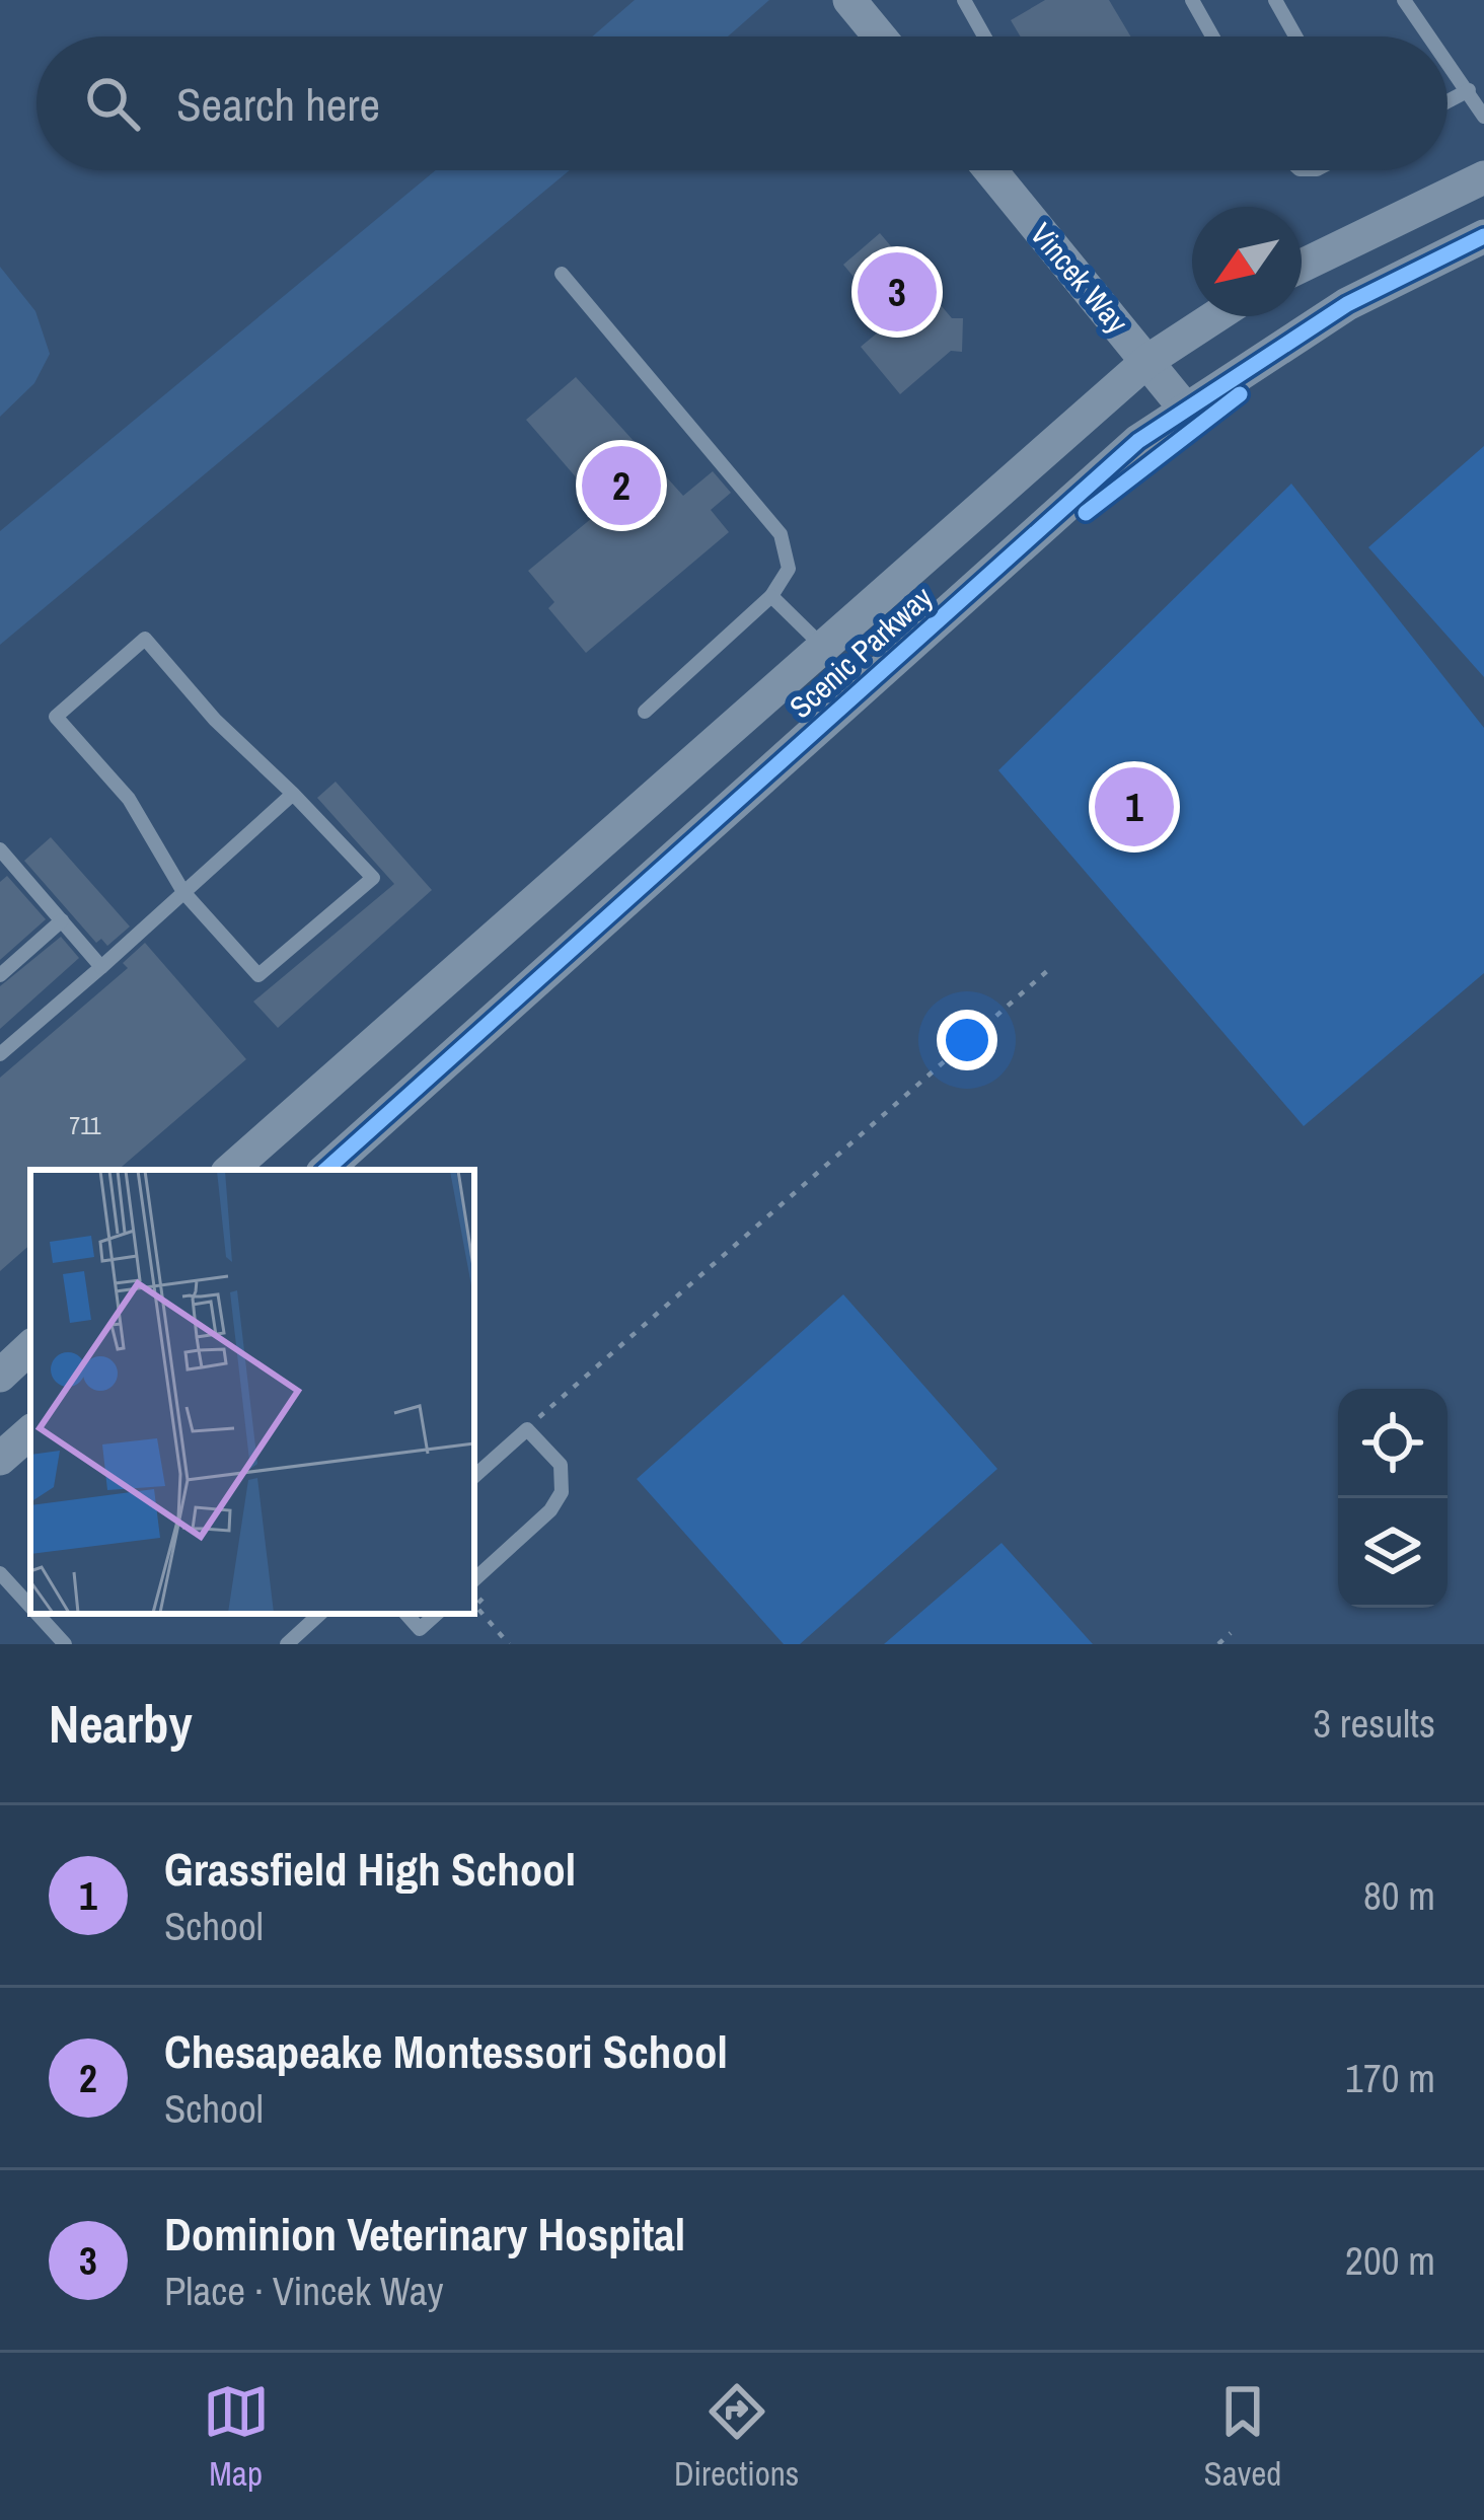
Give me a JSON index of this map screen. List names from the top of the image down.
{
  "streets": {
    "street": ["Vincek Way", "Scenic Parkway"]
  },
  "crossings": [
    ["Vincek Way", "Scenic Parkway"]
  ],
  "house_numbers": ["711"],
  "north": "bottom left",
  "page": {
    "search": "Search here",
    "pins": ["3", "2", "1"],
    "heading": ["Nearby", "3 results"],
    "list": [
      {
        "mark": "1",
        "name": "Grassfield High School",
        "note": "School",
        "value": "80 m"
      },
      {
        "mark": "2",
        "name": "Chesapeake Montessori School",
        "note": "School",
        "value": "170 m"
      },
      {
        "mark": "3",
        "name": "Dominion Veterinary Hospital",
        "note": "Place · Vincek Way",
        "value": "200 m"
      }
    ],
    "nav": ["Map", "Directions", "Saved"]
  }
}
